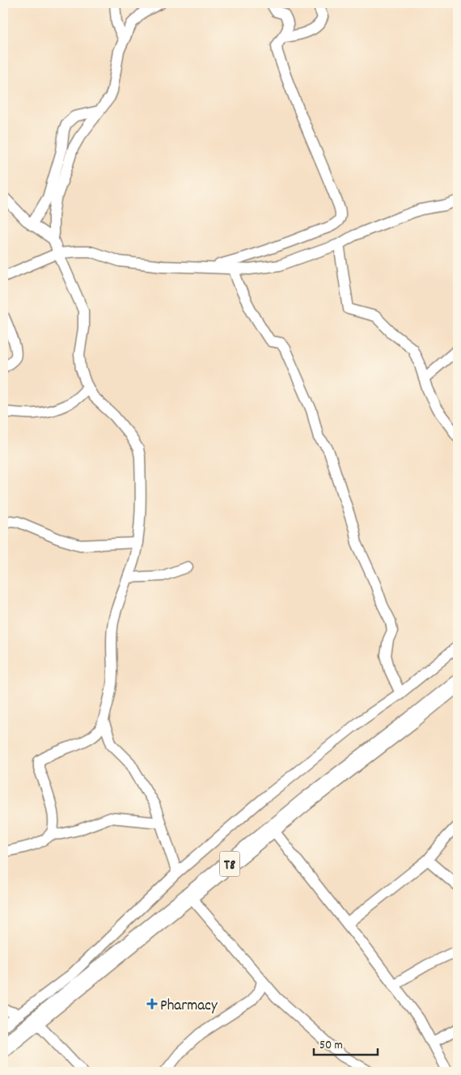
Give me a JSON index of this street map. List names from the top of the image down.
{
  "streets": {
    "highway": ["T8"]
  },
  "places": {
    "health": ["Pharmacy"]
  },
  "scale_bar": "50 m"
}
